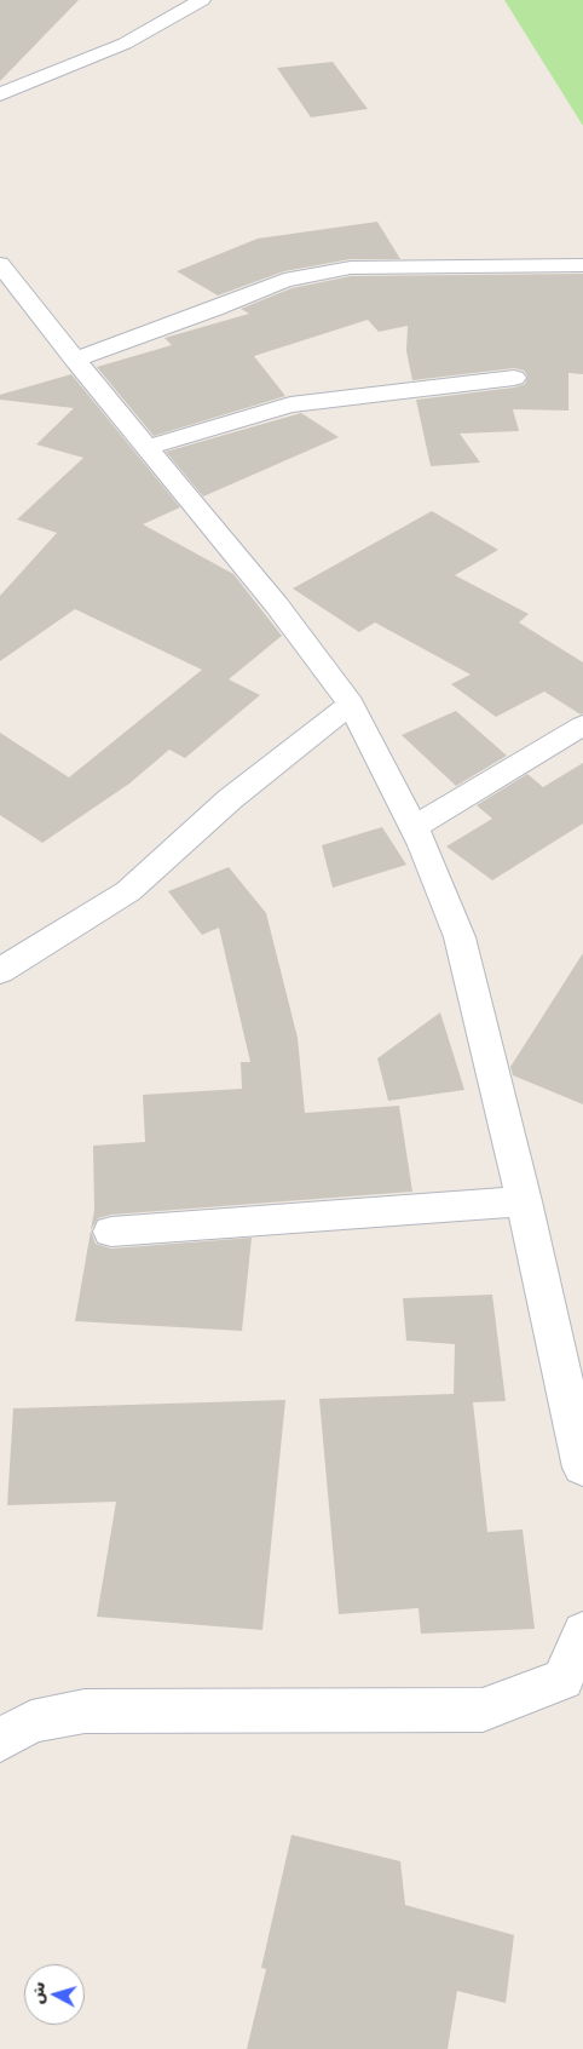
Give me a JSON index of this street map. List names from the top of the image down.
{
  "north": "left"
}
